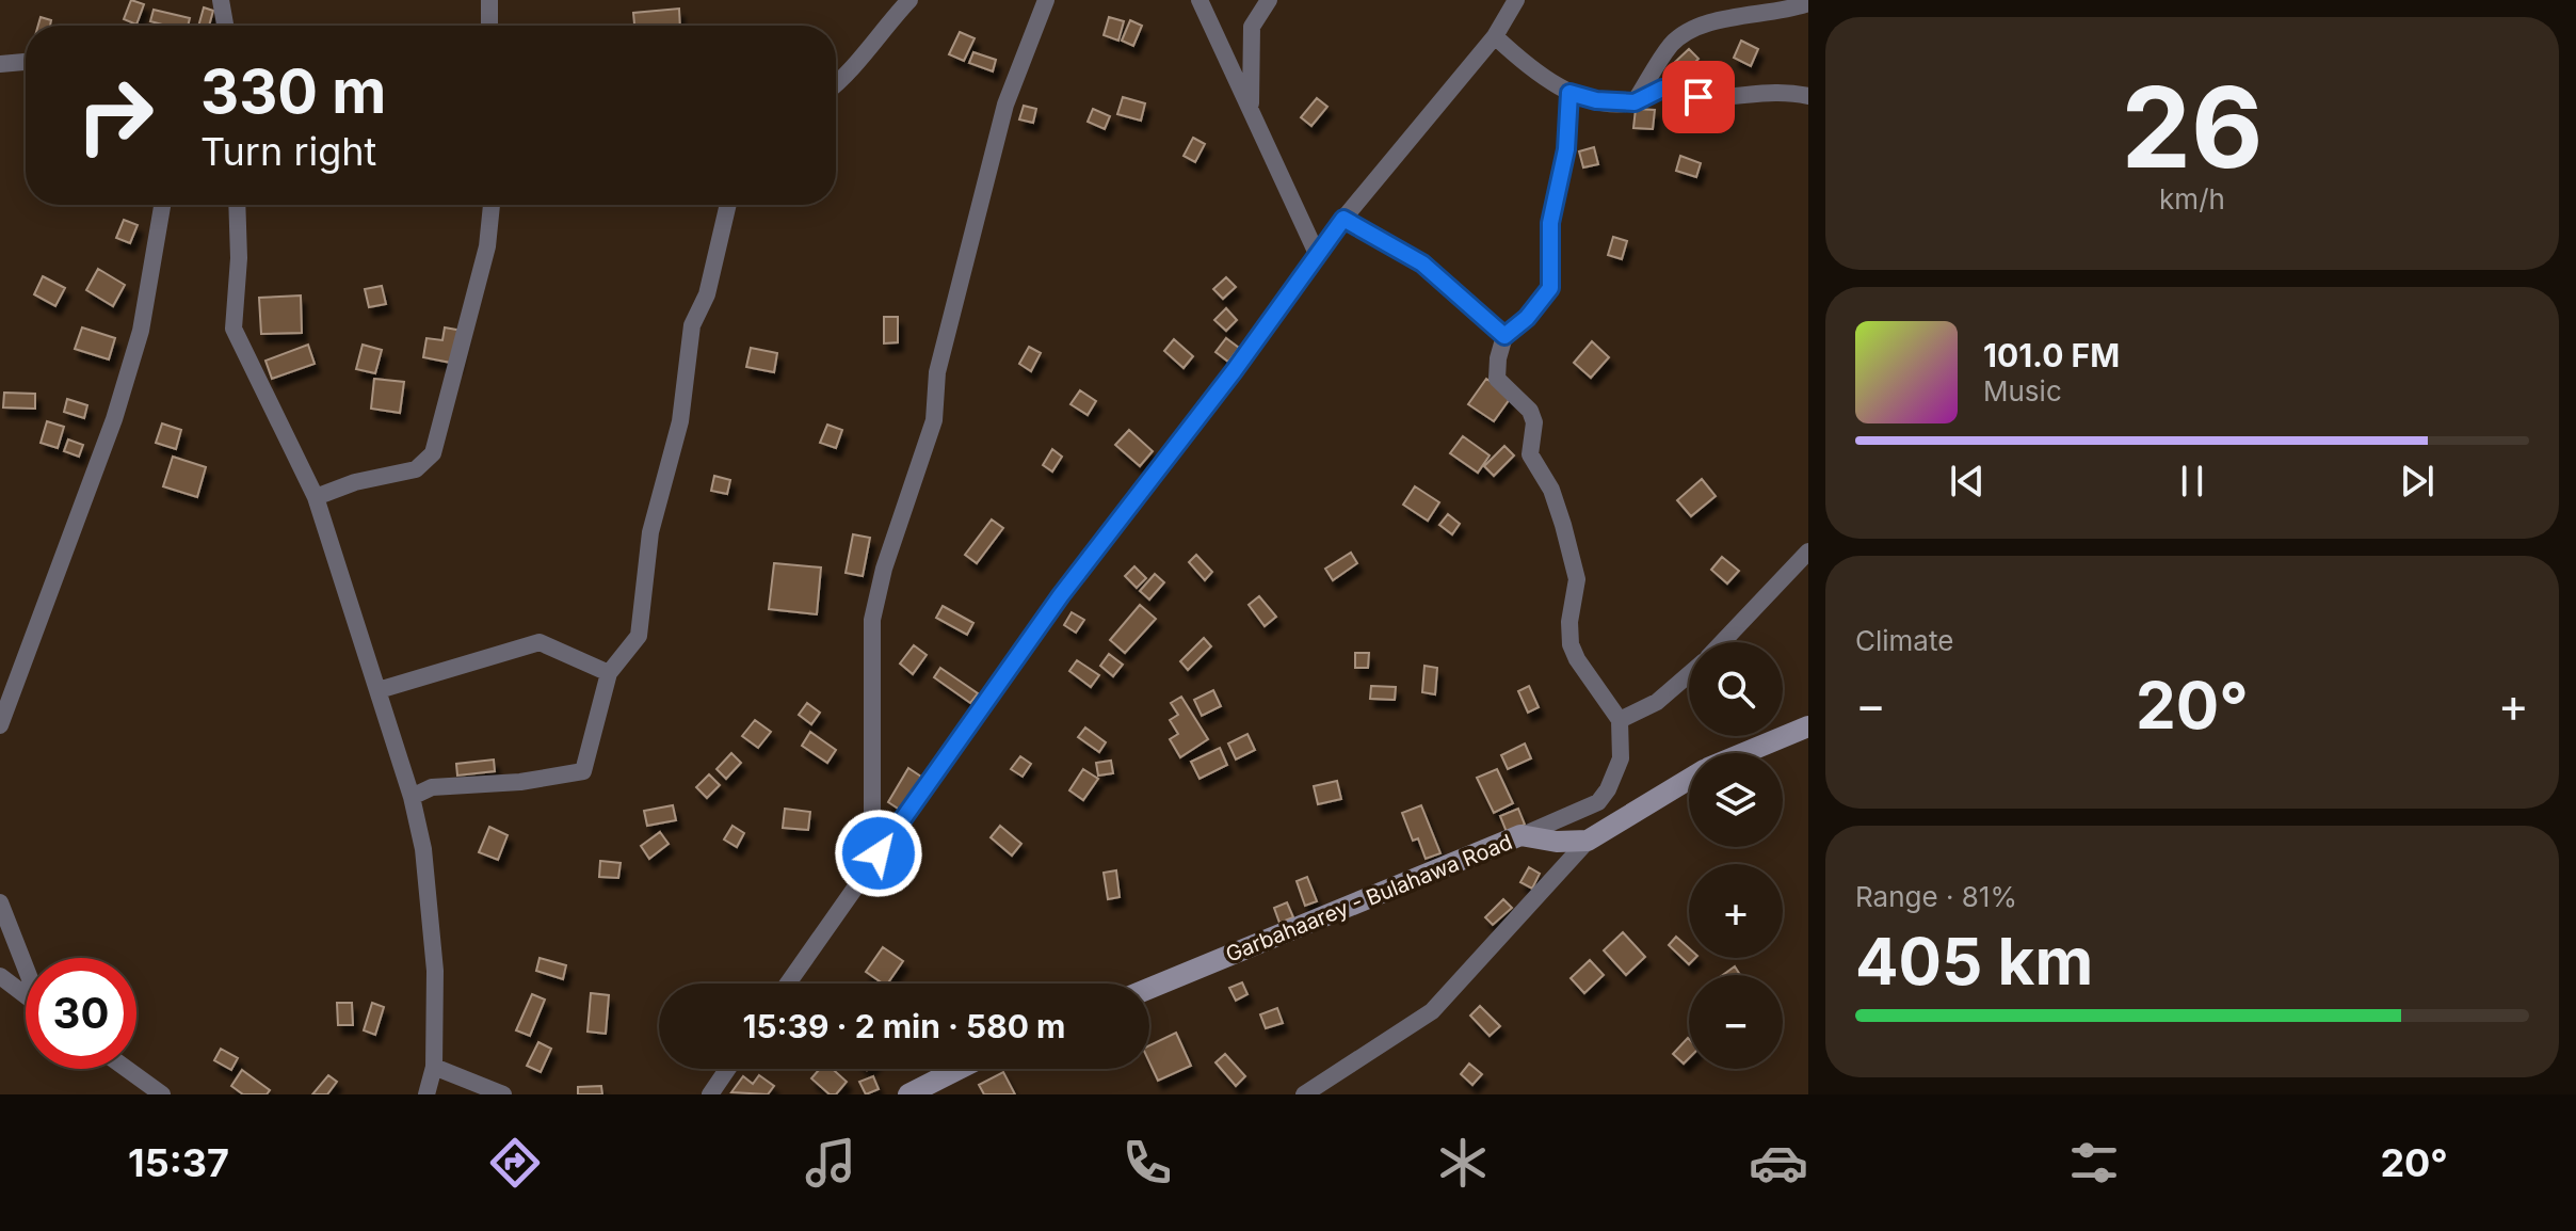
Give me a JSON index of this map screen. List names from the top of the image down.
{
  "streets": {
    "main road": ["Garbahaarey - Bulahawa Road"]
  },
  "page": {
    "tile": [
      ["26", "km/h"],
      "Climate",
      ["Range · 81%", "405 km"]
    ],
    "turn": ["330 m", "Turn right"],
    "song": ["101.0 FM", "Music"],
    "map_buttons": ["+", "−"],
    "heat": ["−", "20°", "+"],
    "limit": "30",
    "trip": "15:39 · 2 min · 580 m",
    "tabs": ["15:37", "20°"]
  }
}
